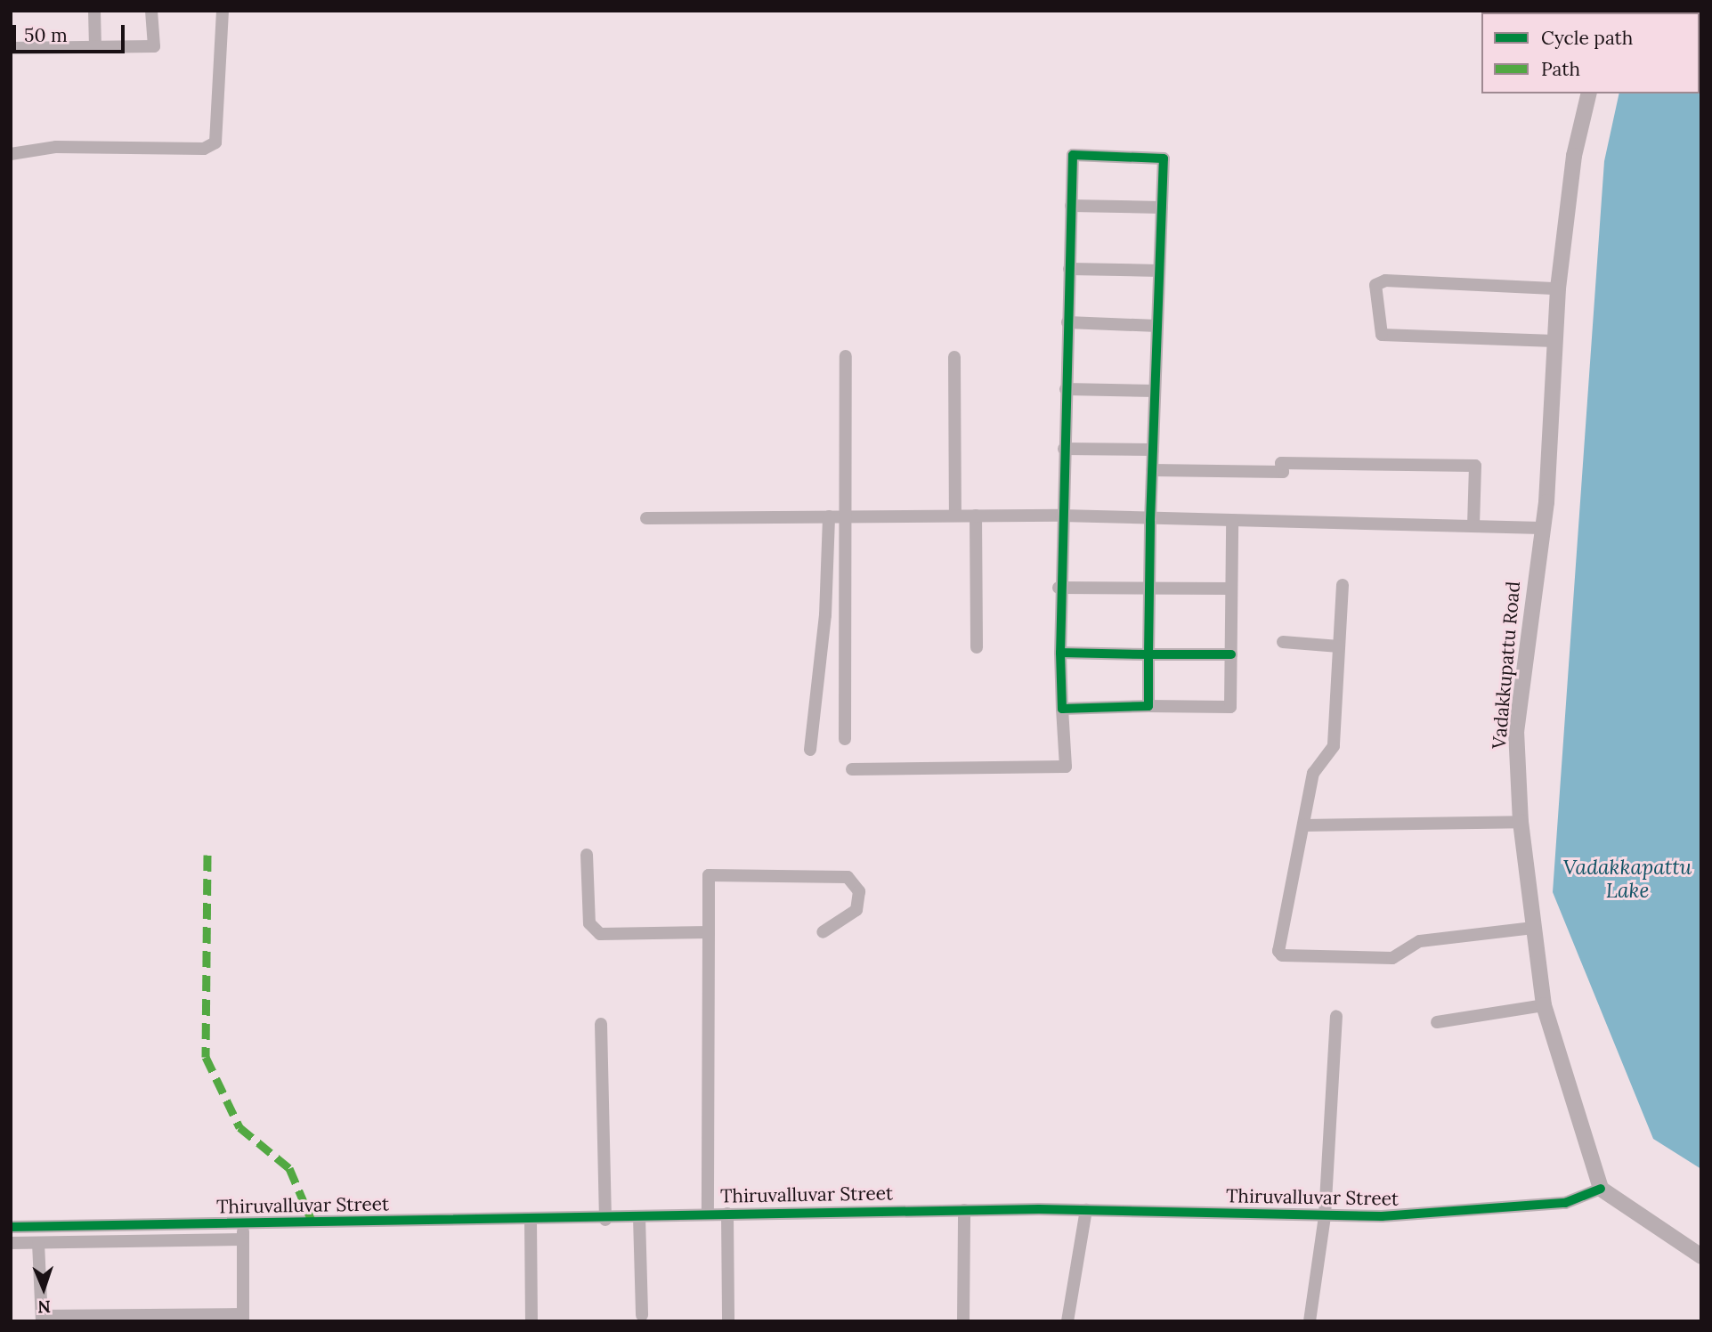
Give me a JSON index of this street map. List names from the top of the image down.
{
  "streets": {
    "street": ["Vadakkupattu Road", "Thiruvalluvar Street"]
  },
  "crossings": [
    ["Vadakkupattu Road", "Thiruvalluvar Street"]
  ],
  "water": ["Vadakkapattu Lake"],
  "legend": ["Cycle path", "Path"],
  "scale_bar": "50 m",
  "north": "bottom"
}
